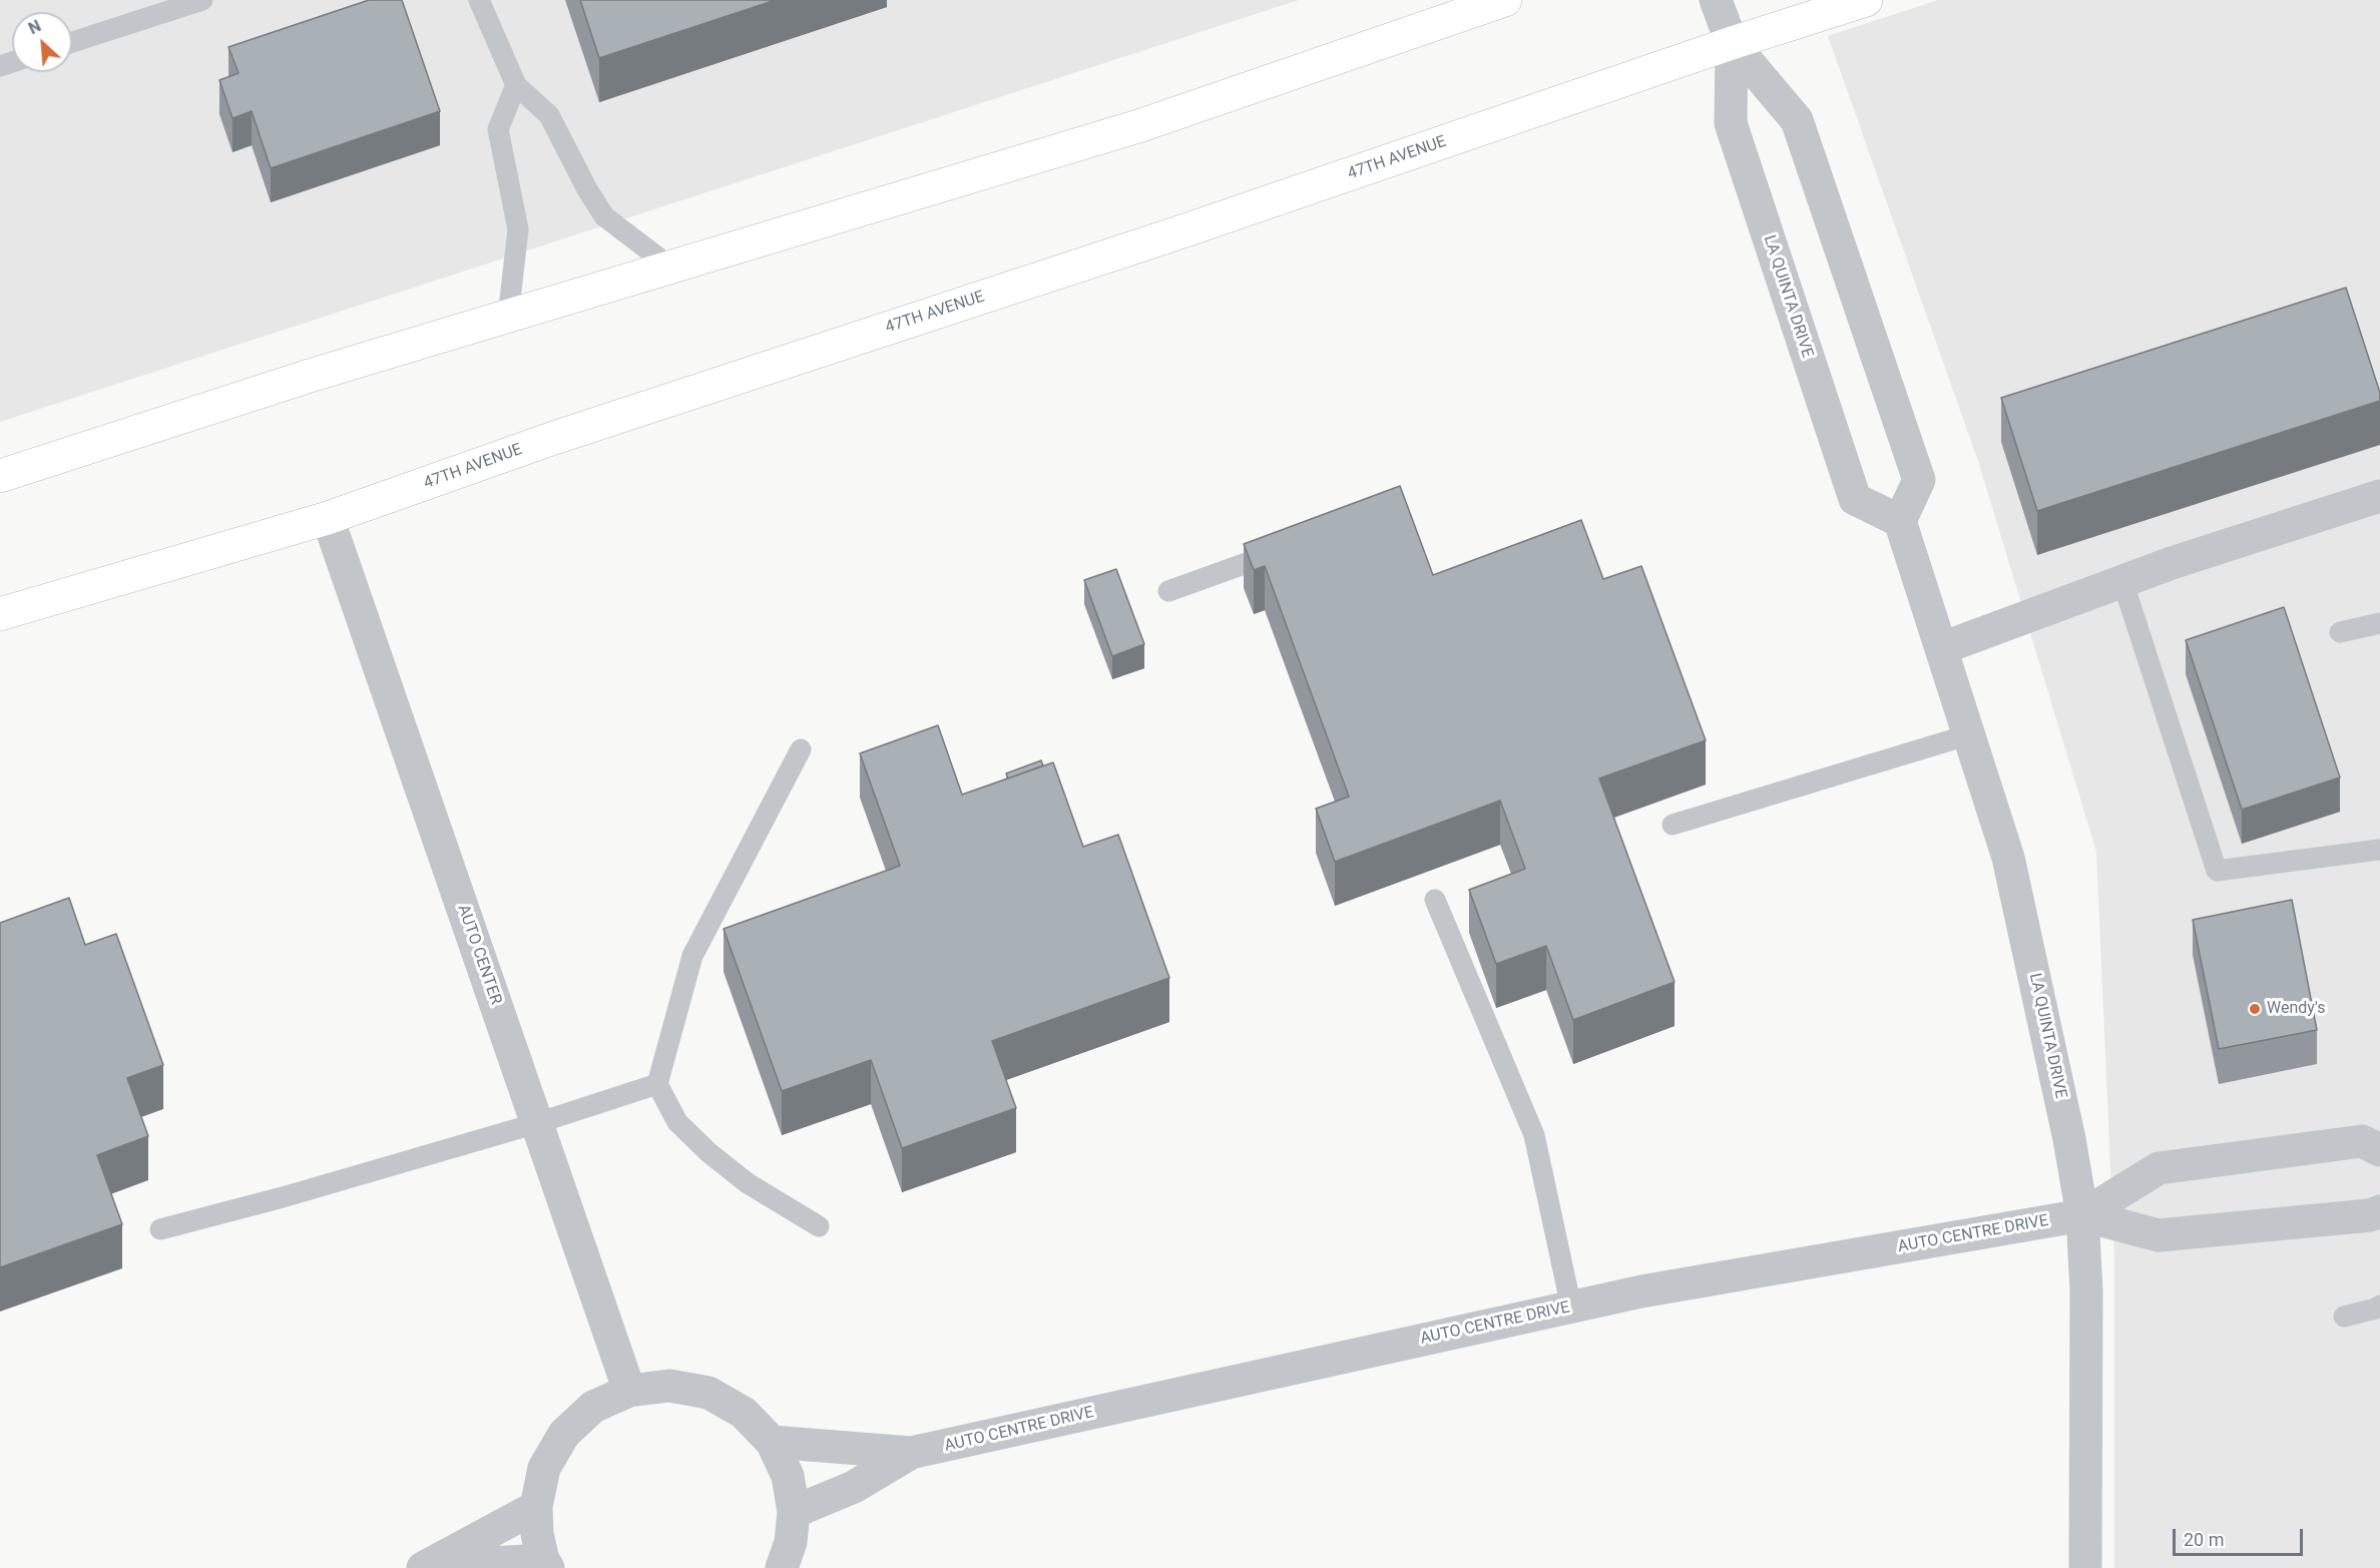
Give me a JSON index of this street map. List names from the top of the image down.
{
  "streets": {
    "main road": ["47TH AVENUE"],
    "street": ["LA QUINTA DRIVE", "AUTO CENTER", "AUTO CENTRE DRIVE"]
  },
  "crossings": [
    ["47TH AVENUE", "LA QUINTA DRIVE"],
    ["47TH AVENUE", "AUTO CENTER"],
    ["LA QUINTA DRIVE", "AUTO CENTRE DRIVE"]
  ],
  "places": ["Wendy's"],
  "scale_bar": "20 m",
  "north": "top left"
}
